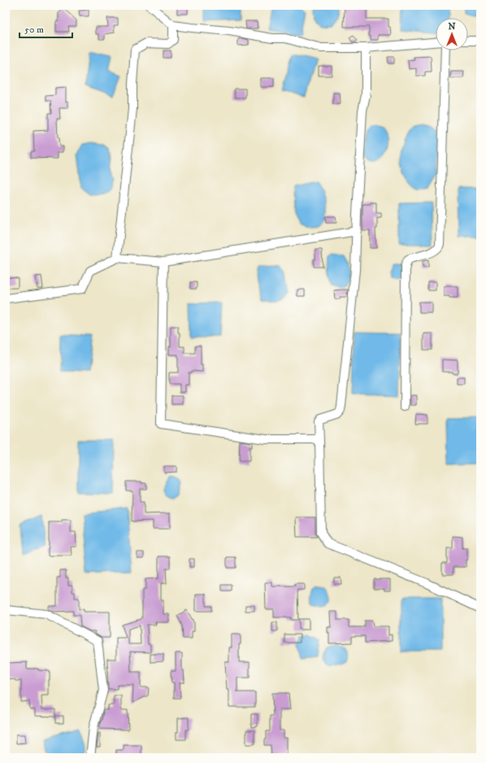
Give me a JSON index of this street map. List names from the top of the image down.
{
  "scale_bar": "50 m",
  "north": "top"
}
